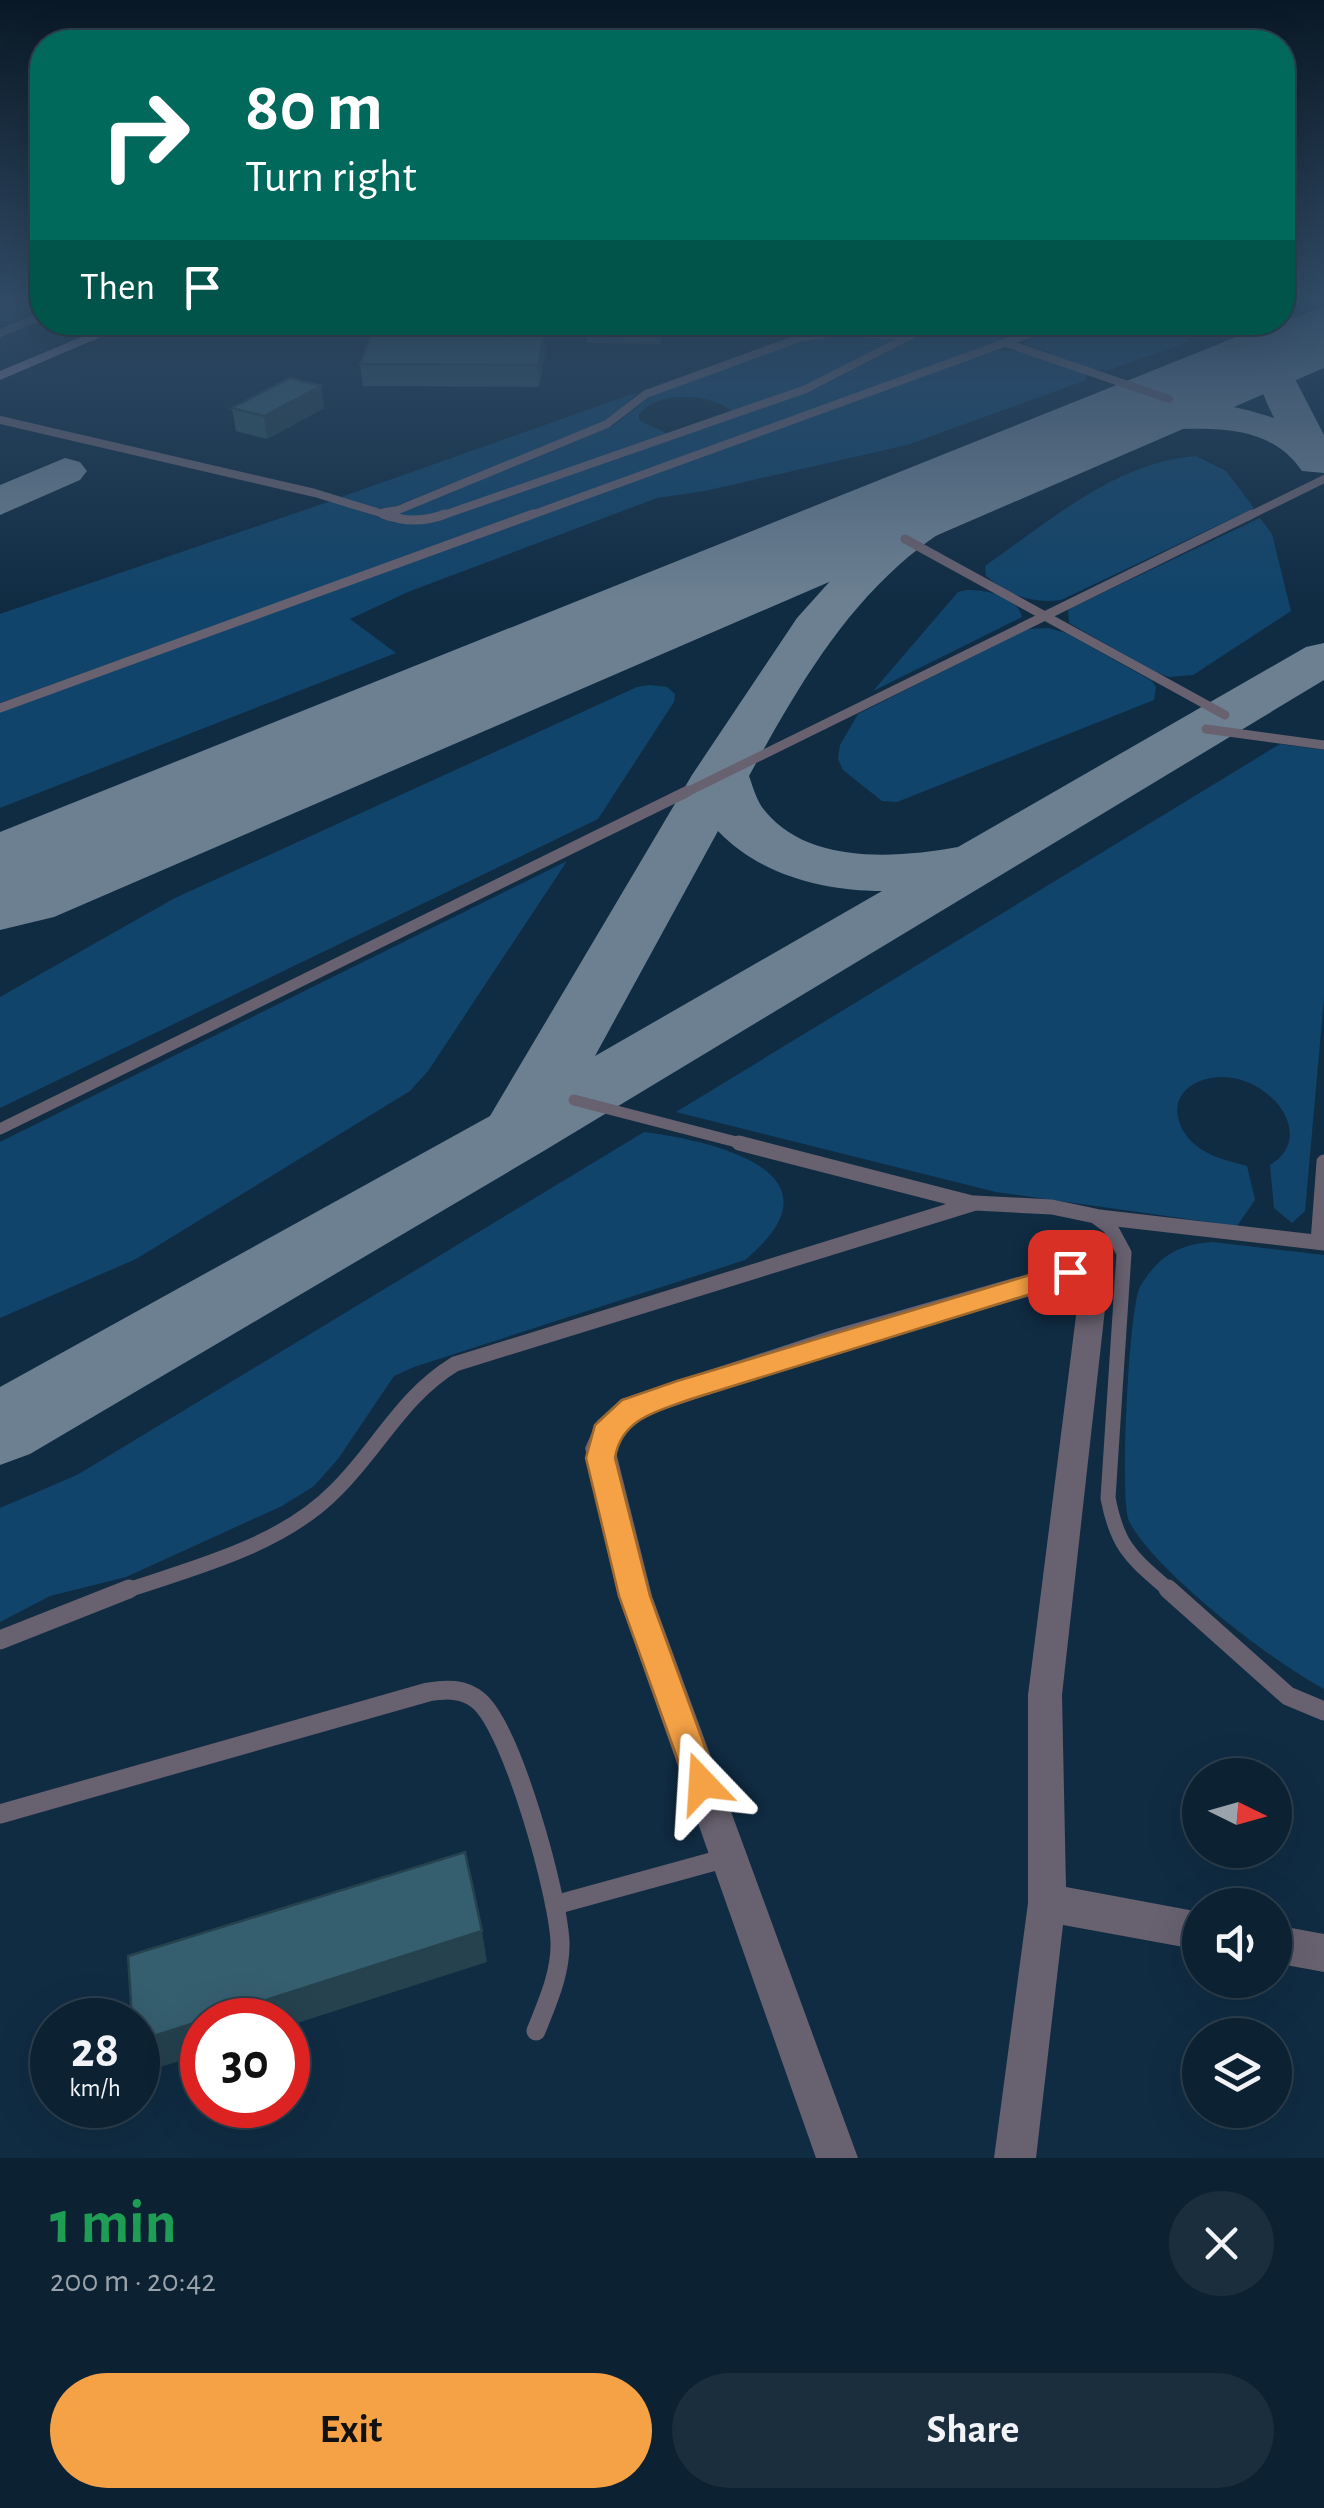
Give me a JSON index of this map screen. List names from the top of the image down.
{
  "north": "right",
  "page": {
    "turn": ["80 m", "Turn right"],
    "then": "Then",
    "speed": "28 km/h",
    "limit": "30",
    "heading": ["1 min", "200 m · 20:42"],
    "buttons": ["Exit", "Share"]
  }
}
